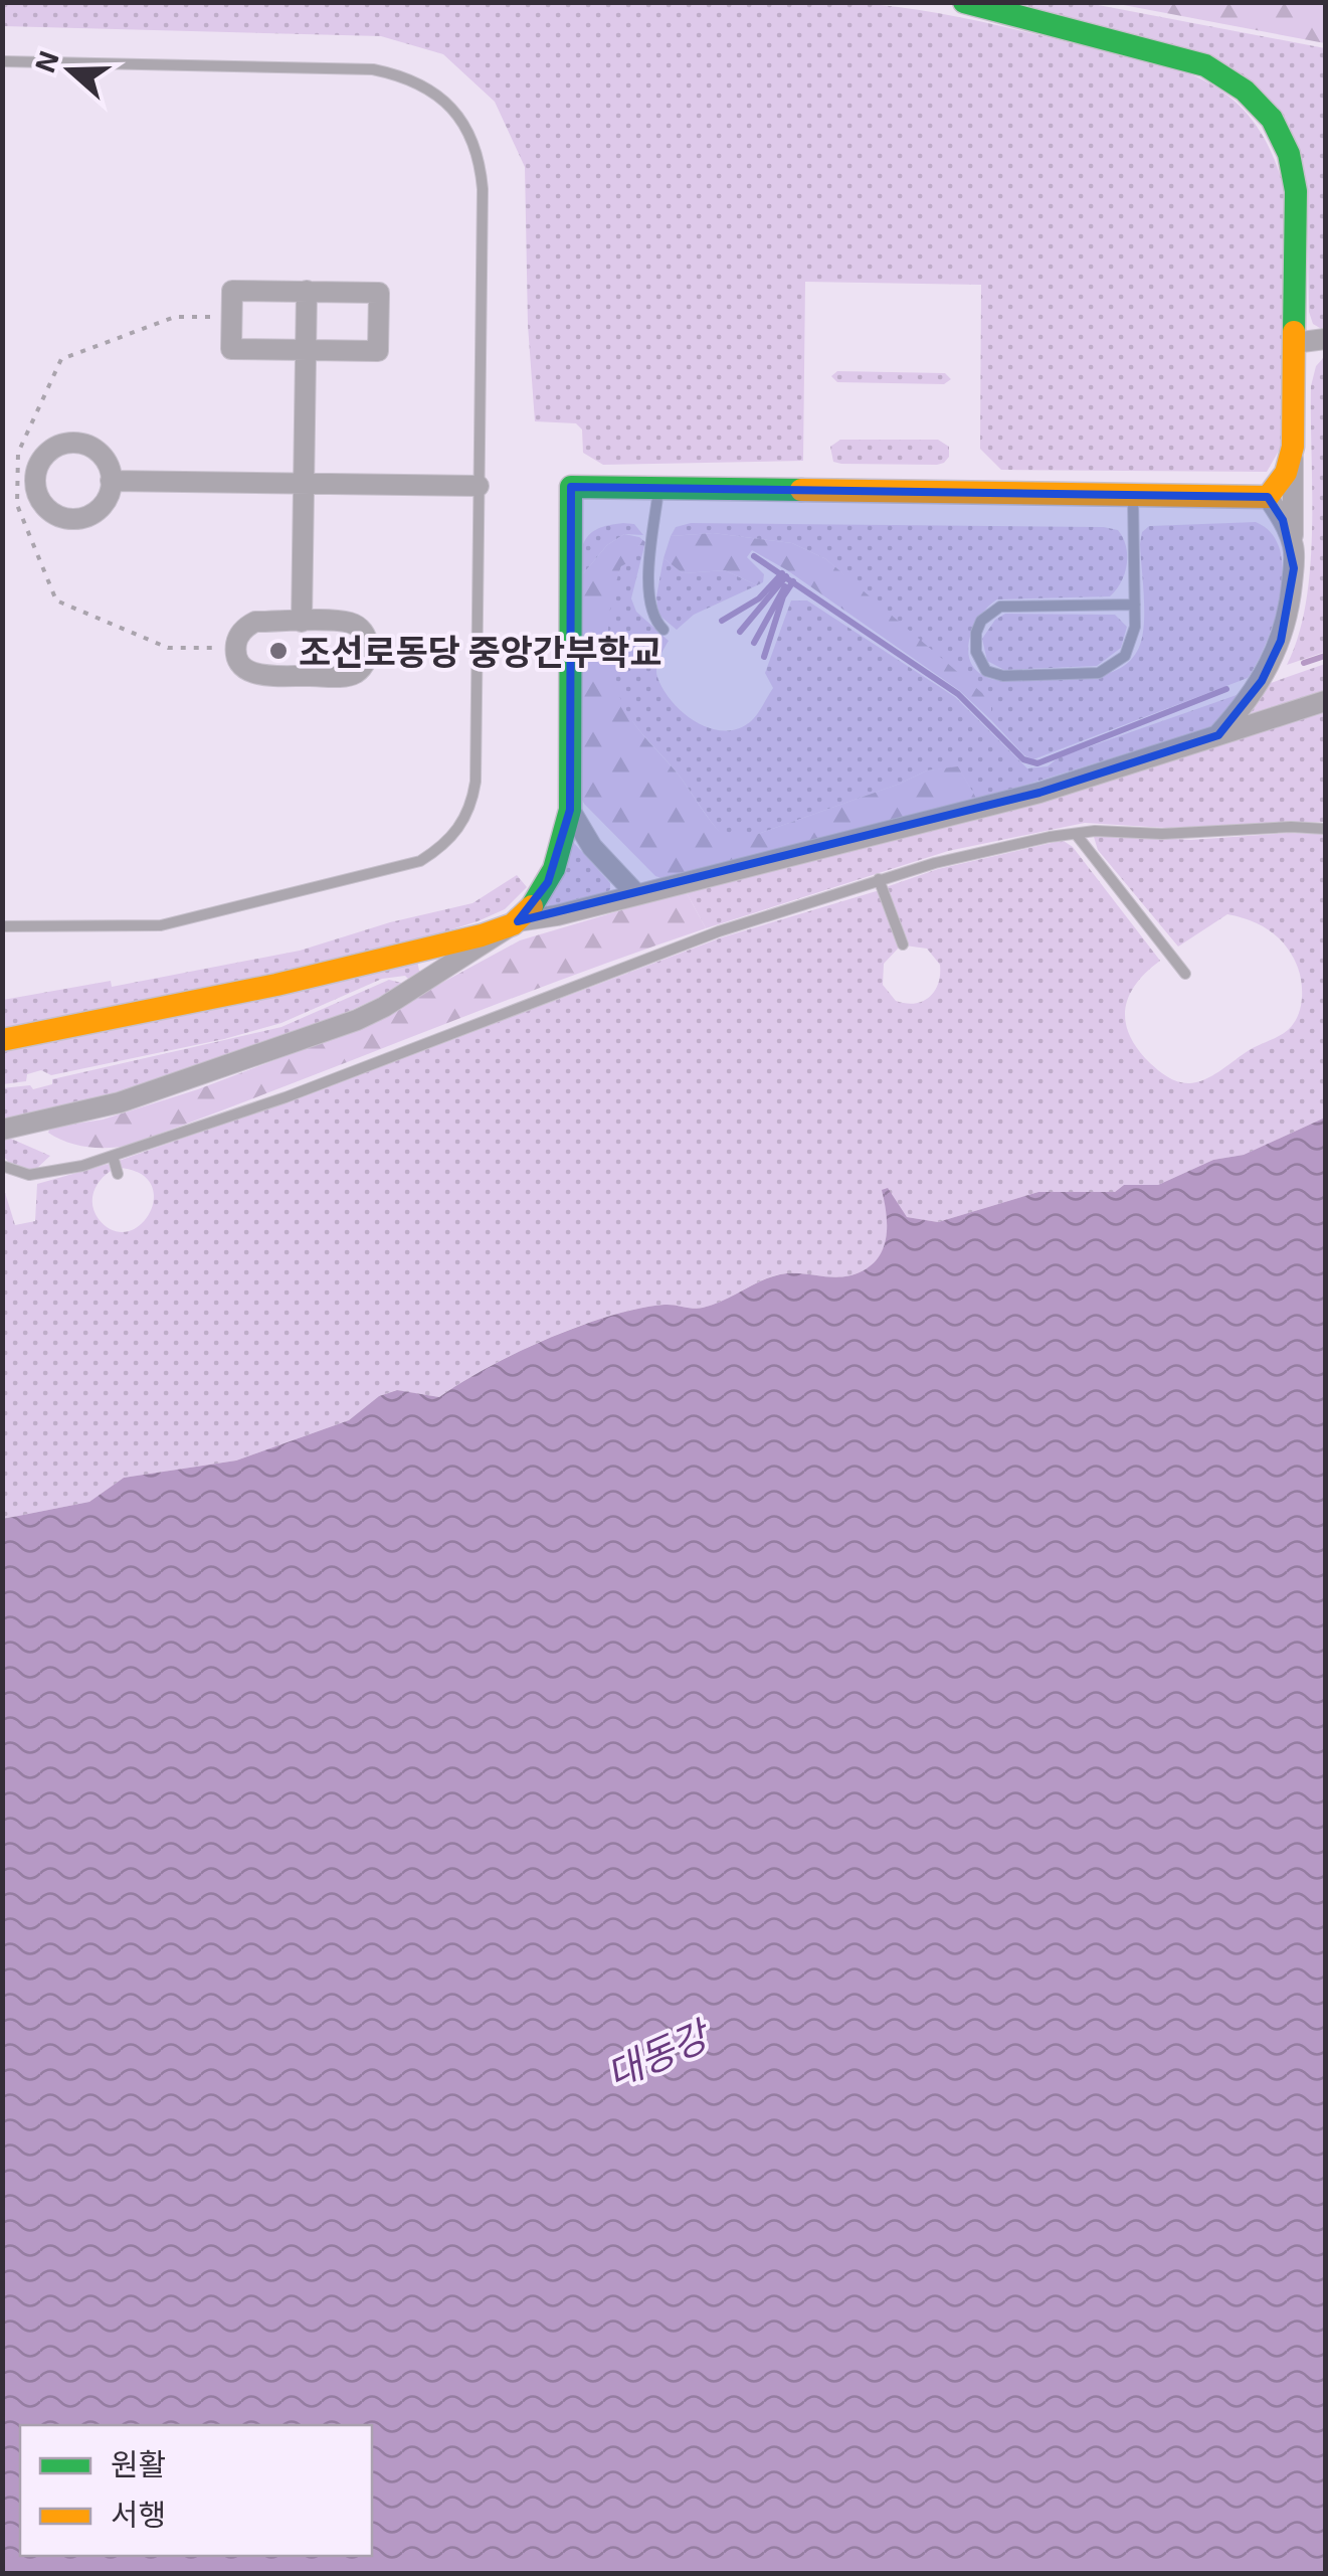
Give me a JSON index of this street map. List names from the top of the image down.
{
  "water": ["대동강"],
  "places": ["조선로동당 중앙간부학교"],
  "legend": ["원활", "서행"],
  "north": "left"
}
